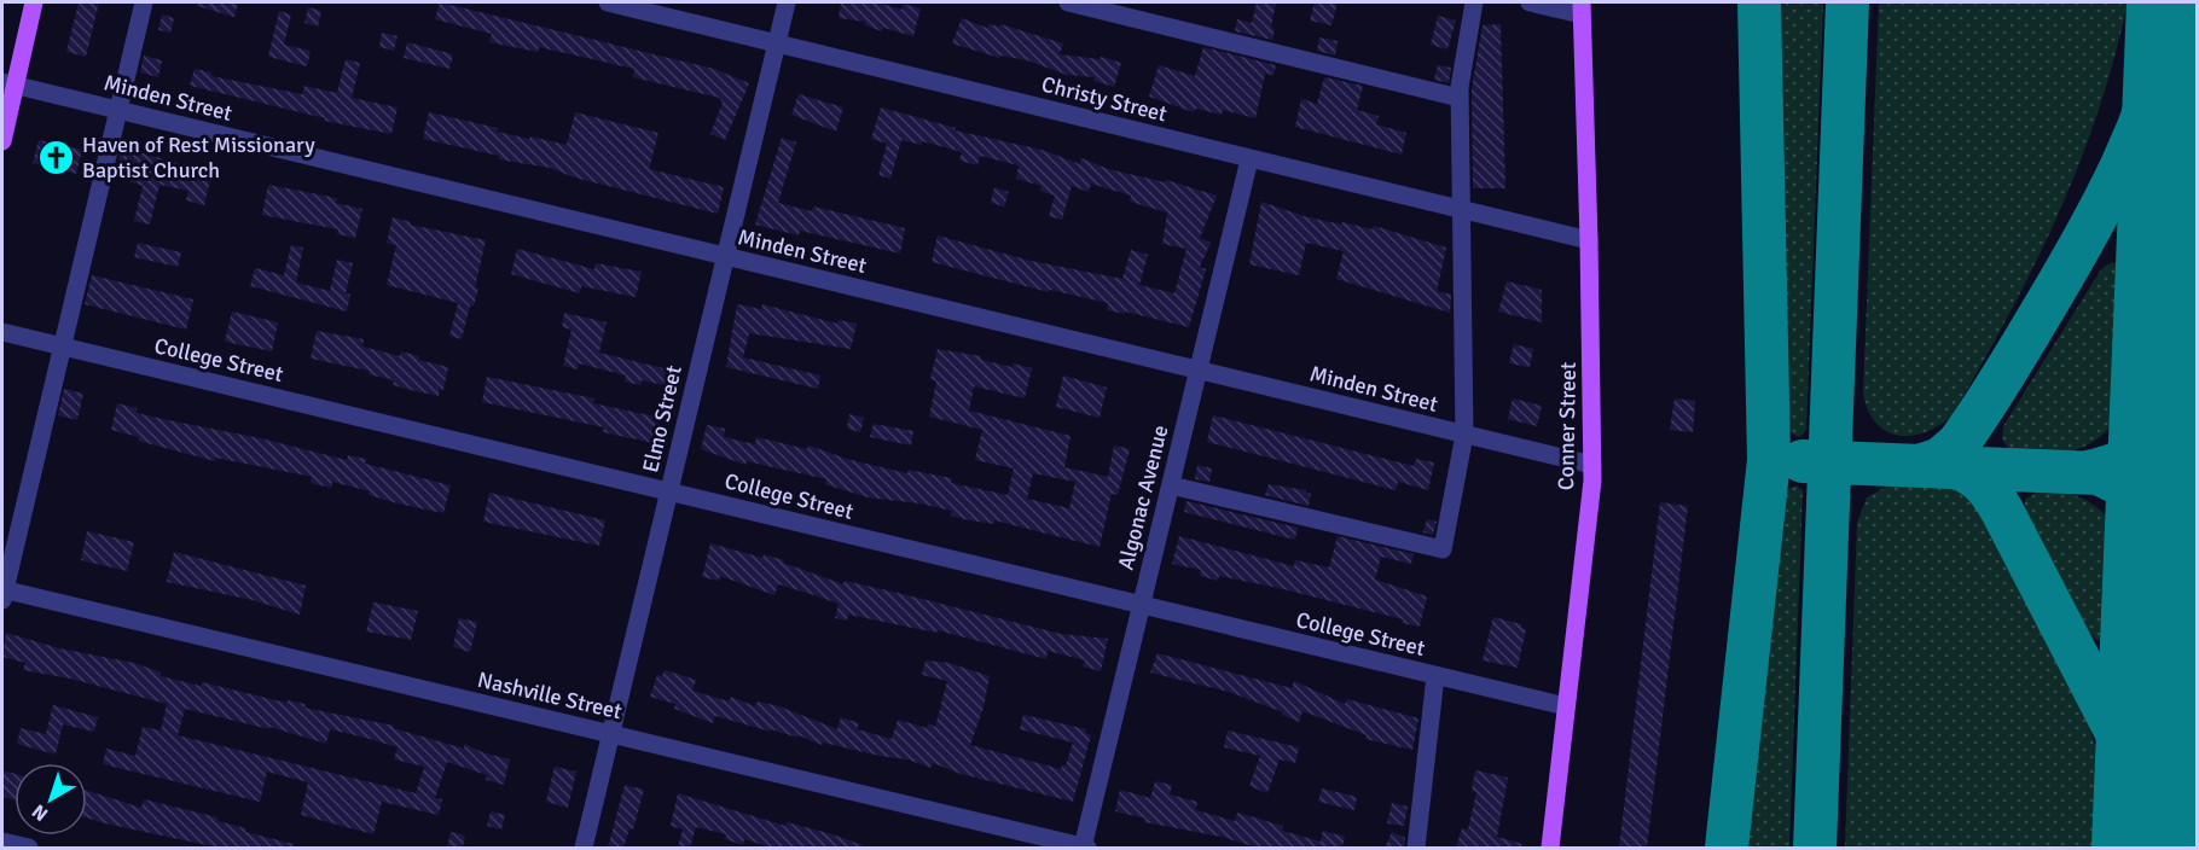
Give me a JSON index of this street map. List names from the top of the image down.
{
  "streets": {
    "main road": ["Conner Street"],
    "street": [
      "Minden Street",
      "Christy Street",
      "College Street",
      "Elmo Street",
      "Algonac Avenue",
      "Nashville Street"
    ]
  },
  "crossings": [
    ["Minden Street", "Elmo Street"],
    ["Minden Street", "Conner Street"],
    ["Minden Street", "Algonac Avenue"],
    ["Christy Street", "Elmo Street"],
    ["Christy Street", "Conner Street"],
    ["Christy Street", "Algonac Avenue"],
    ["College Street", "Elmo Street"],
    ["College Street", "Conner Street"],
    ["College Street", "Algonac Avenue"],
    ["Elmo Street", "Nashville Street"],
    ["Algonac Avenue", "Nashville Street"]
  ],
  "places": {
    "church": ["Haven of Rest Missionary Baptist Church"]
  },
  "north": "bottom left"
}
